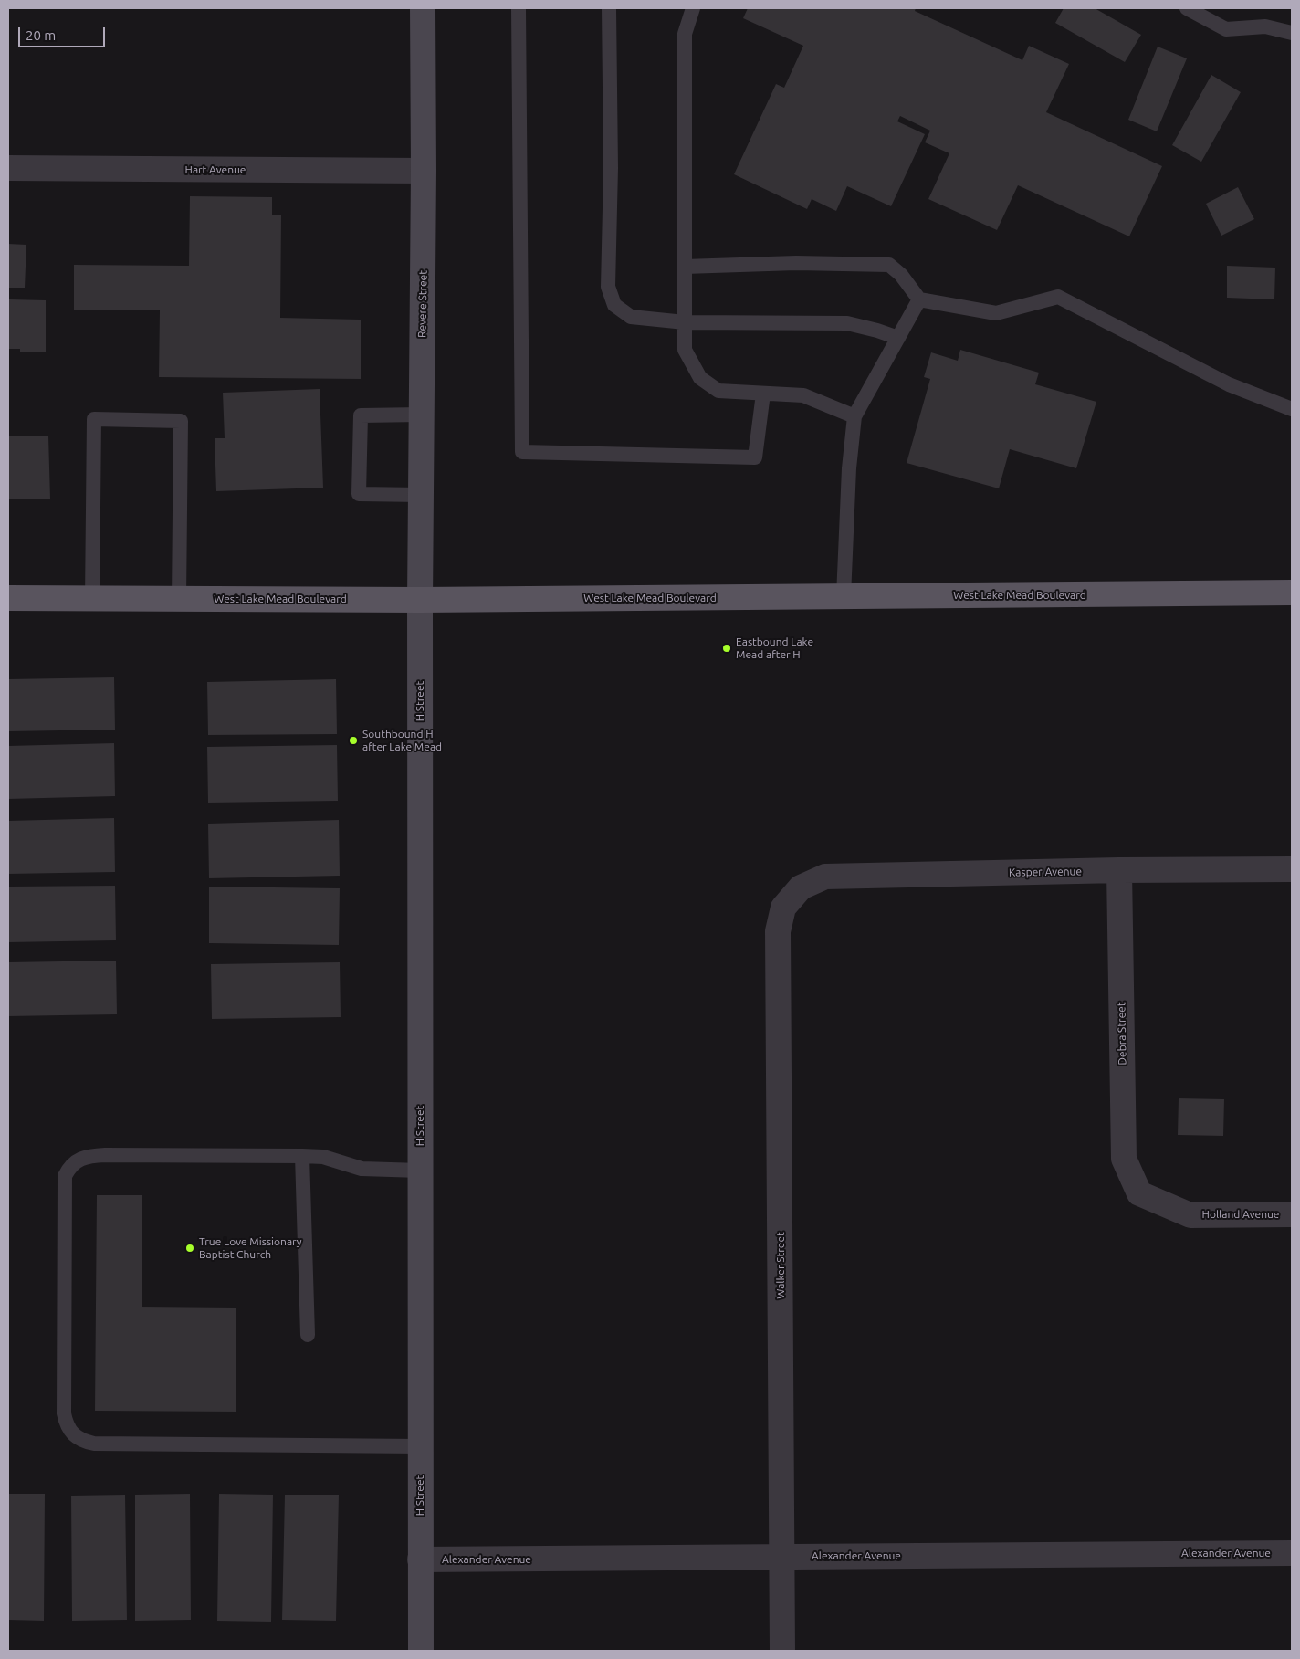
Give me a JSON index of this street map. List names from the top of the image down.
{
  "streets": {
    "main road": ["West Lake Mead Boulevard"],
    "street": [
      "Hart Avenue",
      "Revere Street",
      "H Street",
      "Kasper Avenue",
      "Debra Street",
      "Holland Avenue",
      "Walker Street",
      "Alexander Avenue"
    ]
  },
  "crossings": [
    ["Hart Avenue", "Revere Street"],
    ["Revere Street", "West Lake Mead Boulevard"],
    ["Revere Street", "H Street"],
    ["West Lake Mead Boulevard", "H Street"],
    ["H Street", "Alexander Avenue"],
    ["Kasper Avenue", "Debra Street"],
    ["Kasper Avenue", "Walker Street"],
    ["Debra Street", "Holland Avenue"],
    ["Walker Street", "Alexander Avenue"]
  ],
  "places": ["Eastbound Lake Mead after H", "Southbound H after Lake Mead", "True Love Missionary Baptist Church"],
  "scale_bar": "20 m"
}
